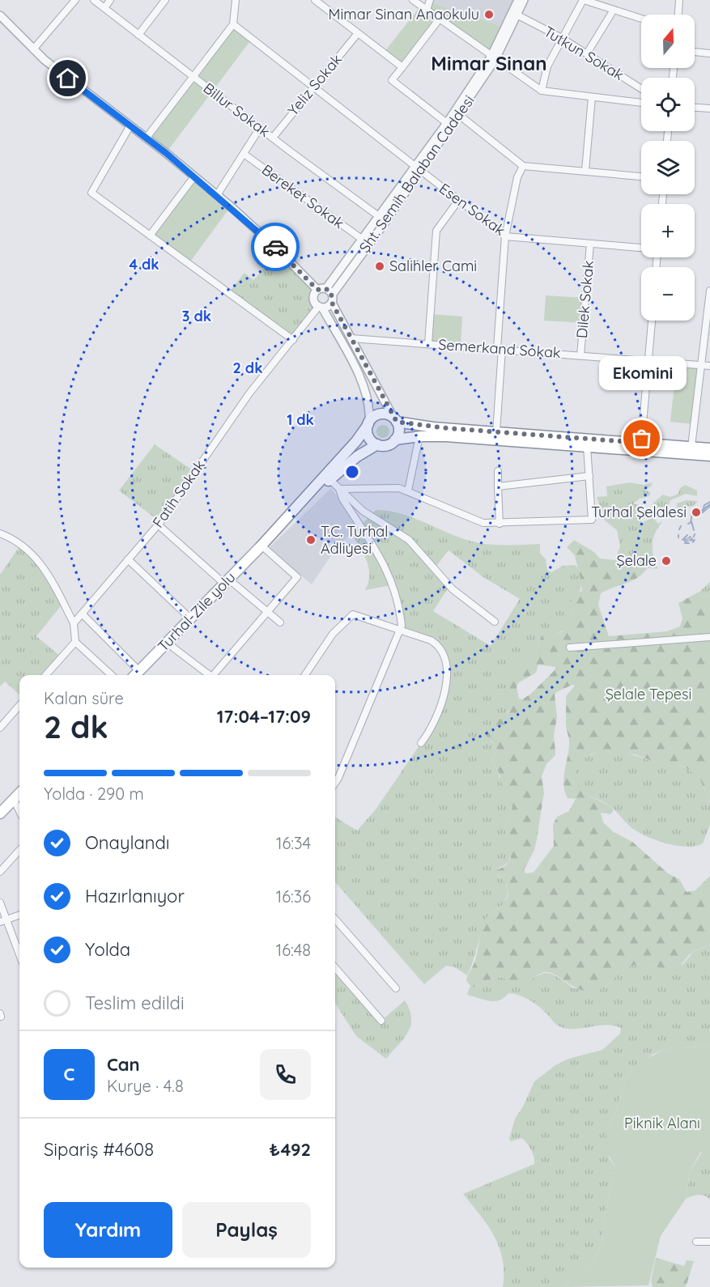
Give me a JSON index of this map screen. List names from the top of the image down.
{
  "streets": {
    "main road": ["Turhal-Zile yolu"],
    "street": [
      "Tutkun Sokak",
      "Yeliz Sokak",
      "Billur Sokak",
      "Şht. Semih Balaban Caddesi",
      "Bereket Sokak",
      "Esen Sokak",
      "Dilek Sokak",
      "Semerkand Sokak",
      "Fatih Sokak"
    ]
  },
  "crossings": [
    ["Tutkun Sokak", "Şht. Semih Balaban Caddesi"],
    ["Yeliz Sokak", "Billur Sokak"],
    ["Yeliz Sokak", "Esen Sokak"],
    ["Billur Sokak", "Şht. Semih Balaban Caddesi"],
    ["Şht. Semih Balaban Caddesi", "Bereket Sokak"],
    ["Şht. Semih Balaban Caddesi", "Esen Sokak"],
    ["Şht. Semih Balaban Caddesi", "Fatih Sokak"],
    ["Esen Sokak", "Dilek Sokak"],
    ["Dilek Sokak", "Semerkand Sokak"]
  ],
  "districts": ["Mimar Sinan"],
  "parks": ["Şelale Tepesi", "Piknik Alanı"],
  "places": [
    "Mimar Sinan Anaokulu",
    "Salihler Cami",
    "Ekomini",
    "Turhal Şelalesi",
    "T.C. Turhal Adliyesi",
    "Şelale"
  ],
  "north": "top",
  "page": {
    "map_buttons": ["+", "−"],
    "bubble": "Ekomini",
    "heading": ["2 dk", "Kalan süre", "17:04–17:09"],
    "panel": [
      "Can",
      "Kurye · 4.8",
      "Sipariş #4608",
      "₺492"
    ],
    "bar": "Yolda · 290 m",
    "list": [
      ["Onaylandı", "16:34"],
      ["Hazırlanıyor", "16:36"],
      ["Yolda", "16:48"],
      "Teslim edildi"
    ],
    "round": "C",
    "buttons": ["Yardım", "Paylaş"]
  },
  "rings": [
    "4 dk",
    "3 dk",
    "2 dk",
    "1 dk"
  ]
}
